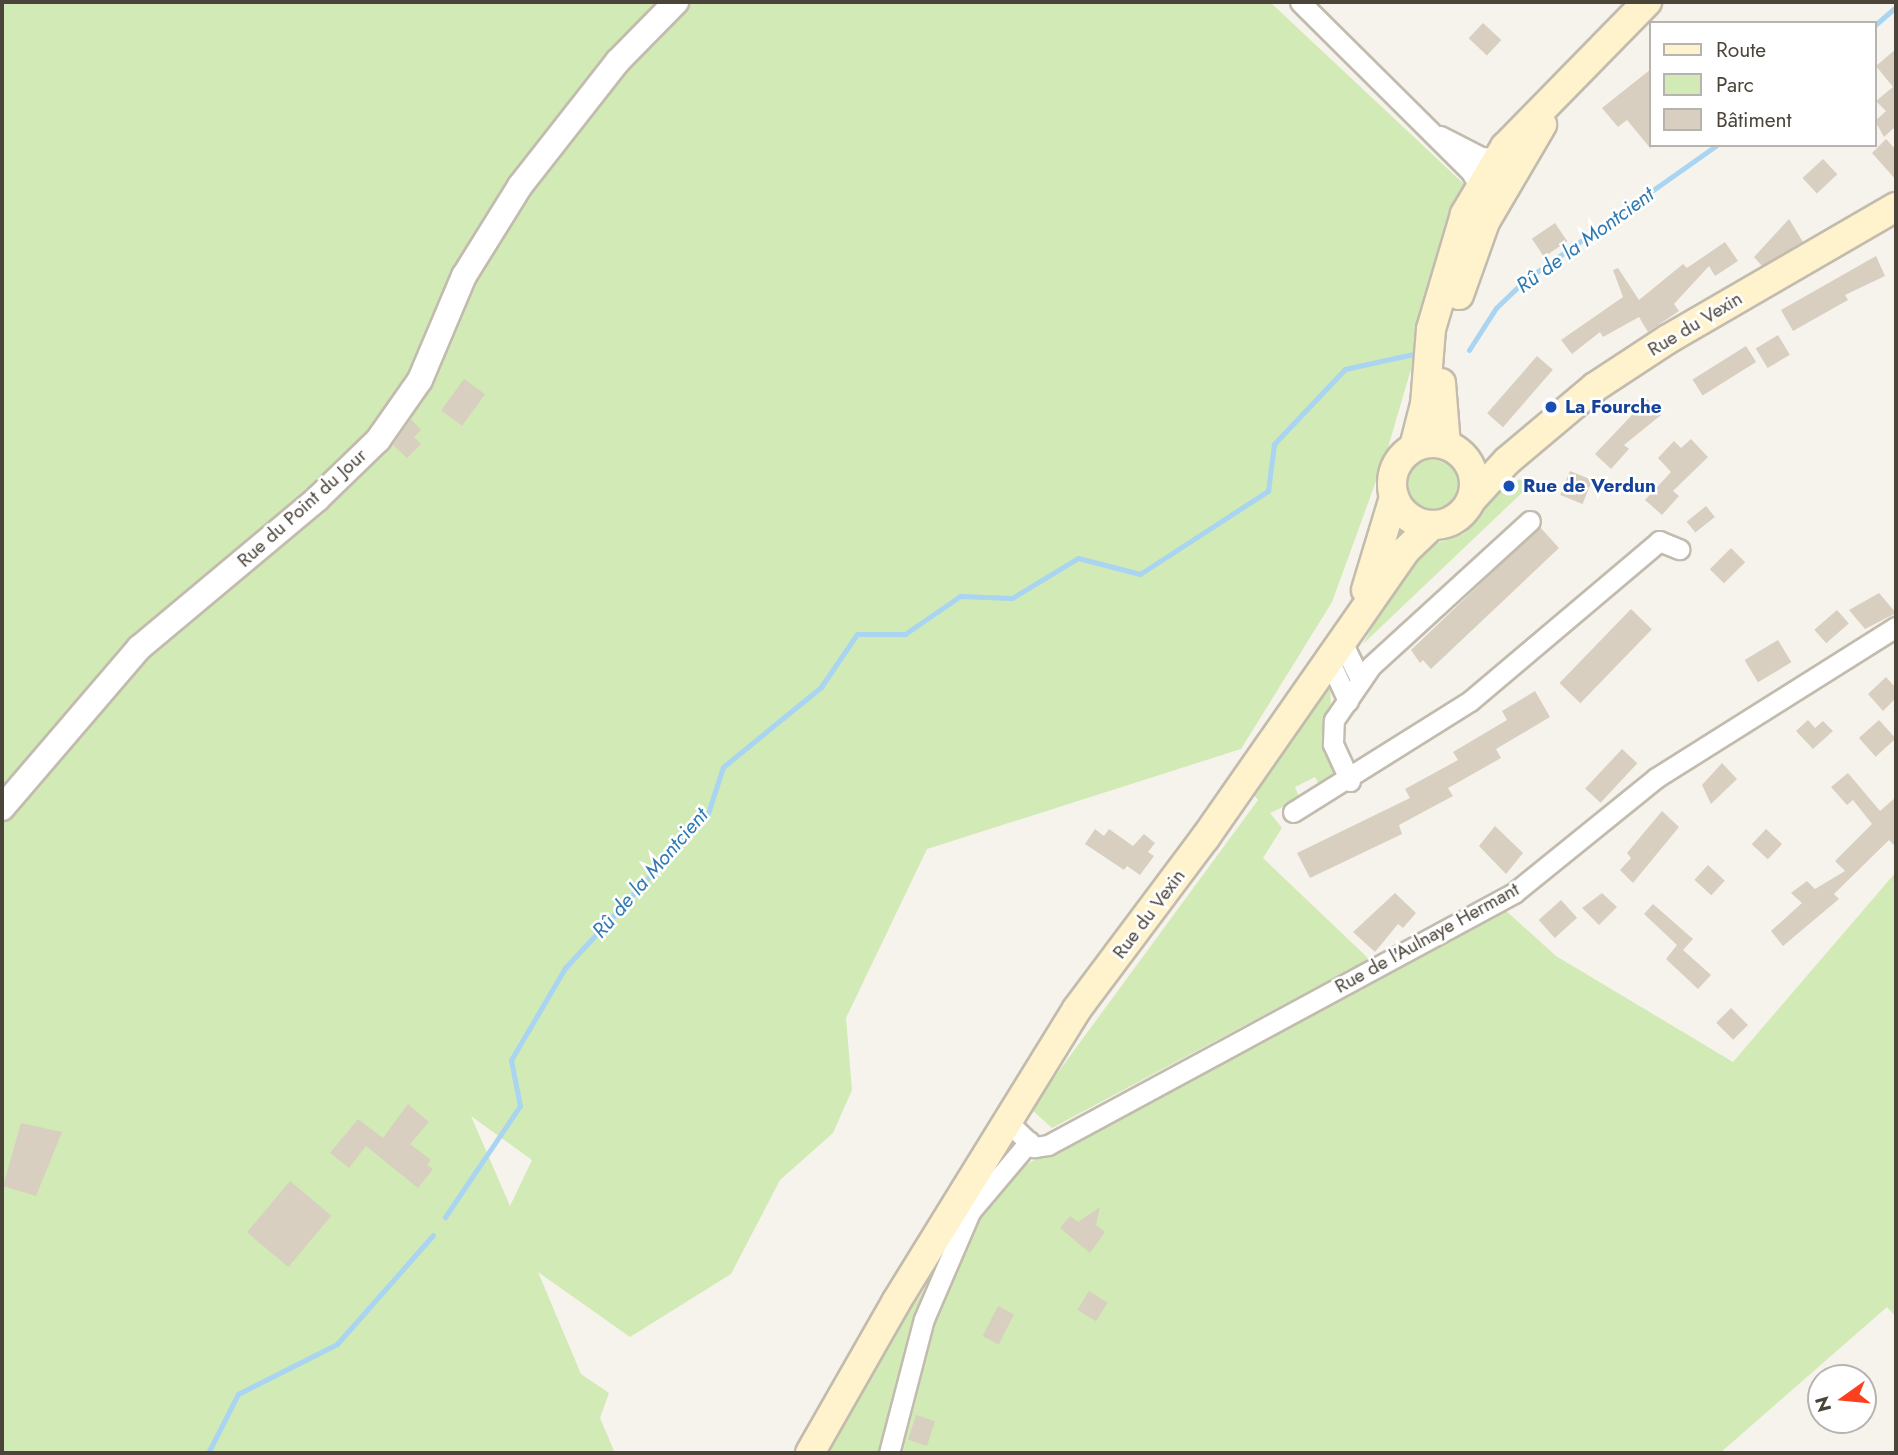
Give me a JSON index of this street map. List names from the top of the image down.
{
  "streets": {
    "main road": ["Rue du Vexin"],
    "street": ["Rue du Point du Jour", "Rue de l'Aulnaye Hermant"]
  },
  "crossings": [
    ["Rue du Vexin", "Rue de l'Aulnaye Hermant"]
  ],
  "water": ["Rû de la Montcient"],
  "places": ["La Fourche", "Rue de Verdun"],
  "legend": ["Route", "Parc", "Bâtiment"],
  "north": "left"
}
